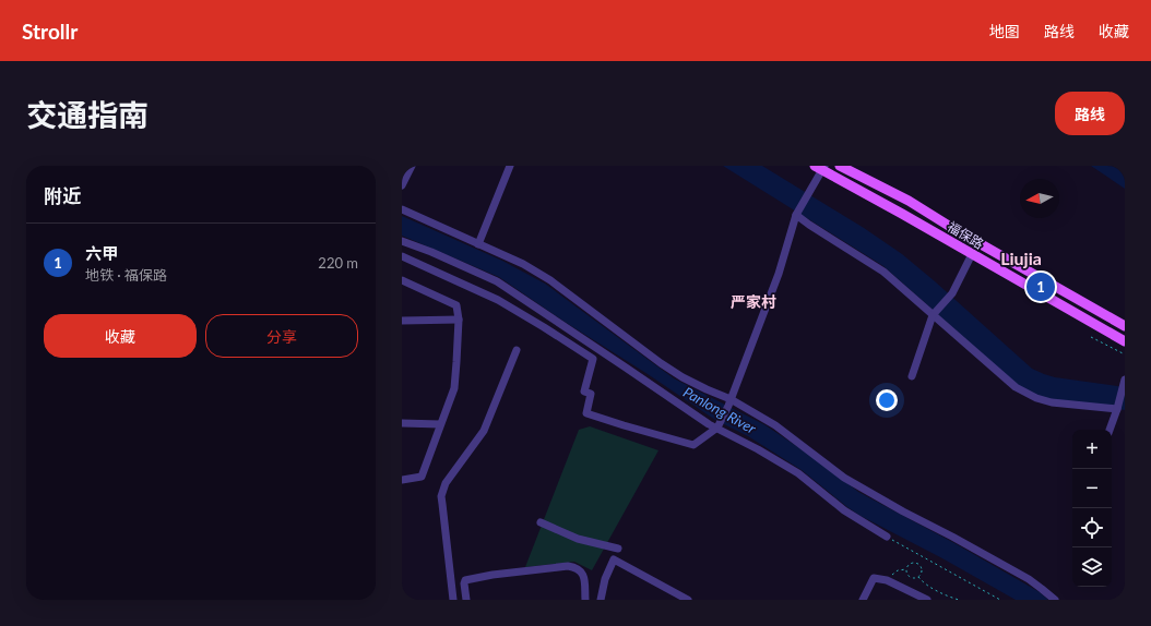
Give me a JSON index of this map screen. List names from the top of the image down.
{
  "streets": {
    "main road": ["福保路"]
  },
  "districts": ["Liujia", "严家村"],
  "water": ["Panlong River"],
  "north": "left",
  "page": {
    "header": "Strollr",
    "nav": ["地图", "路线", "收藏"],
    "title": "交通指南",
    "buttons": [
      "路线",
      ["收藏", "分享"]
    ],
    "heading": "附近",
    "list": [
      {
        "mark": "1",
        "name": "六甲",
        "note": "地铁 · 福保路",
        "value": "220 m"
      }
    ],
    "pins": "1",
    "map_buttons": ["+", "−"]
  }
}
